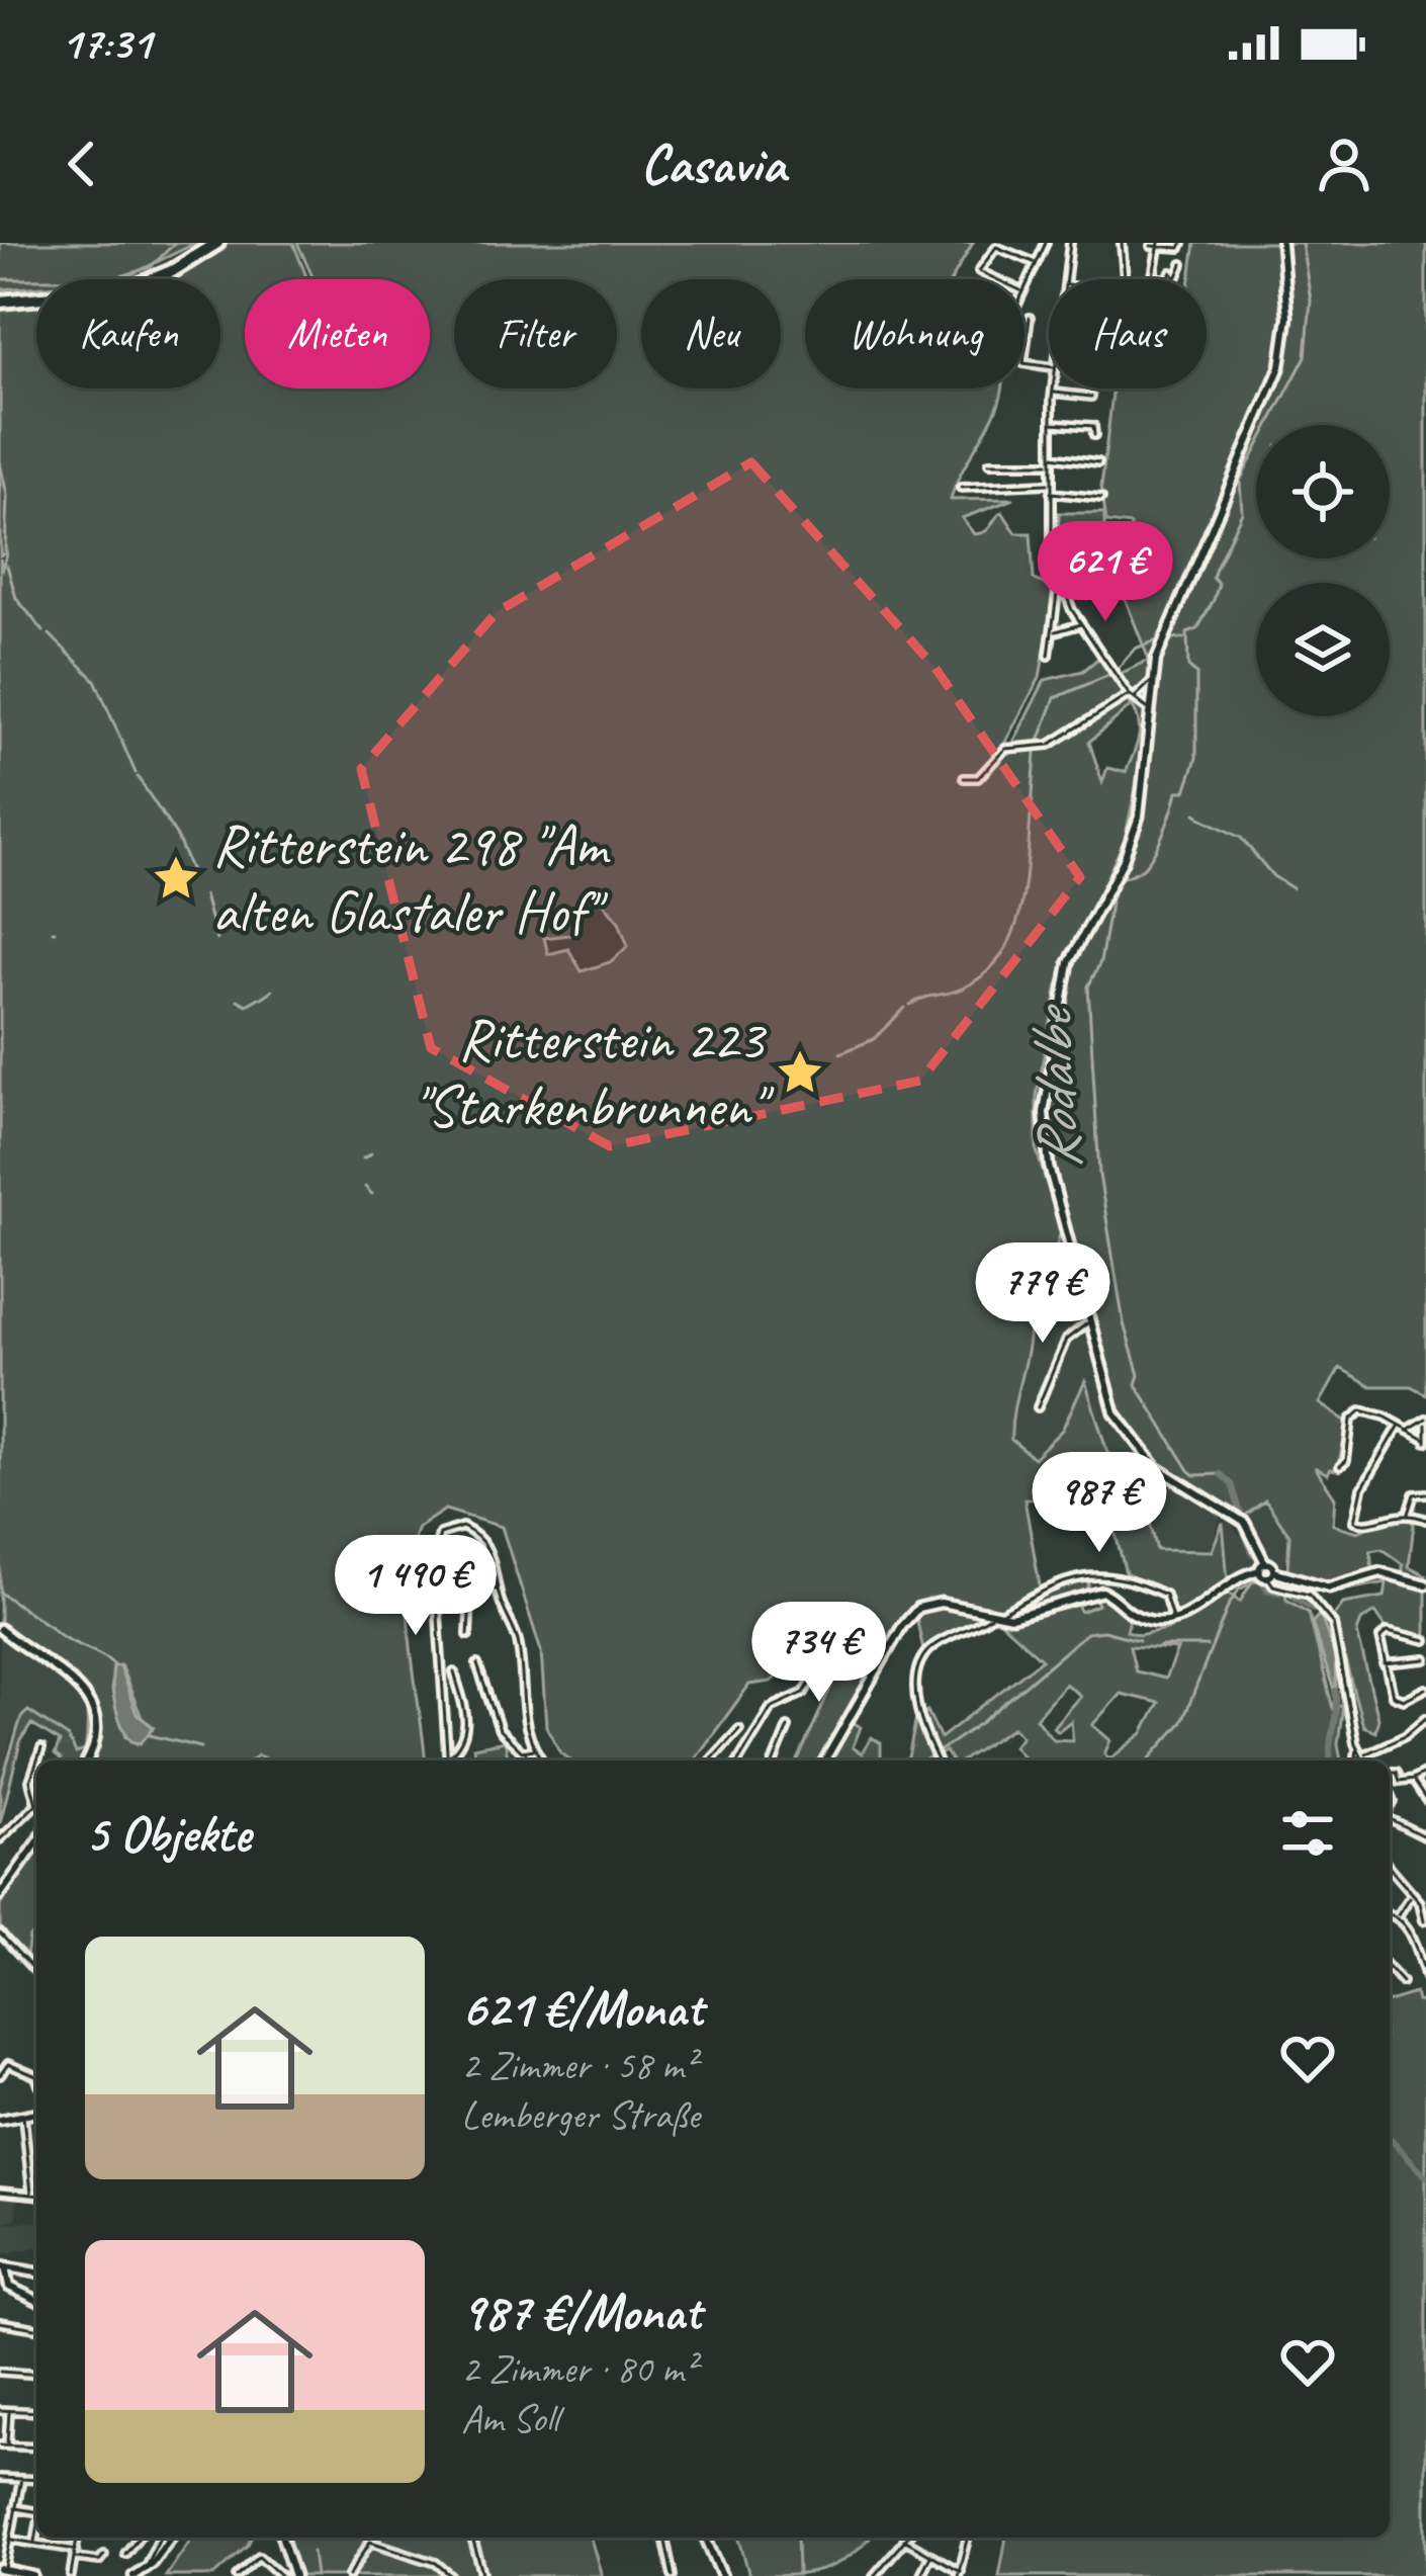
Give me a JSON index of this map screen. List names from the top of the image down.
{
  "water": ["Rodalbe"],
  "places": {
    "place": ["Ritterstein 298 \"Am alten Glastaler Hof\"", "Ritterstein 223 \"Starkenbrunnen\""]
  },
  "page": {
    "status": "17:31",
    "header": "Casavia",
    "chip": [
      "Kaufen",
      "Mieten",
      "Filter",
      "Neu",
      "Wohnung",
      "Haus"
    ],
    "price": [
      "621 €",
      "779 €",
      "987 €",
      "1 490 €",
      "734 €"
    ],
    "heading": "5 Objekte",
    "list": [
      {
        "name": "621 €/Monat",
        "note": "2 Zimmer · 58 m² · Lemberger Straße"
      },
      {
        "name": "987 €/Monat",
        "note": "2 Zimmer · 80 m² · Am Soll"
      }
    ]
  }
}
